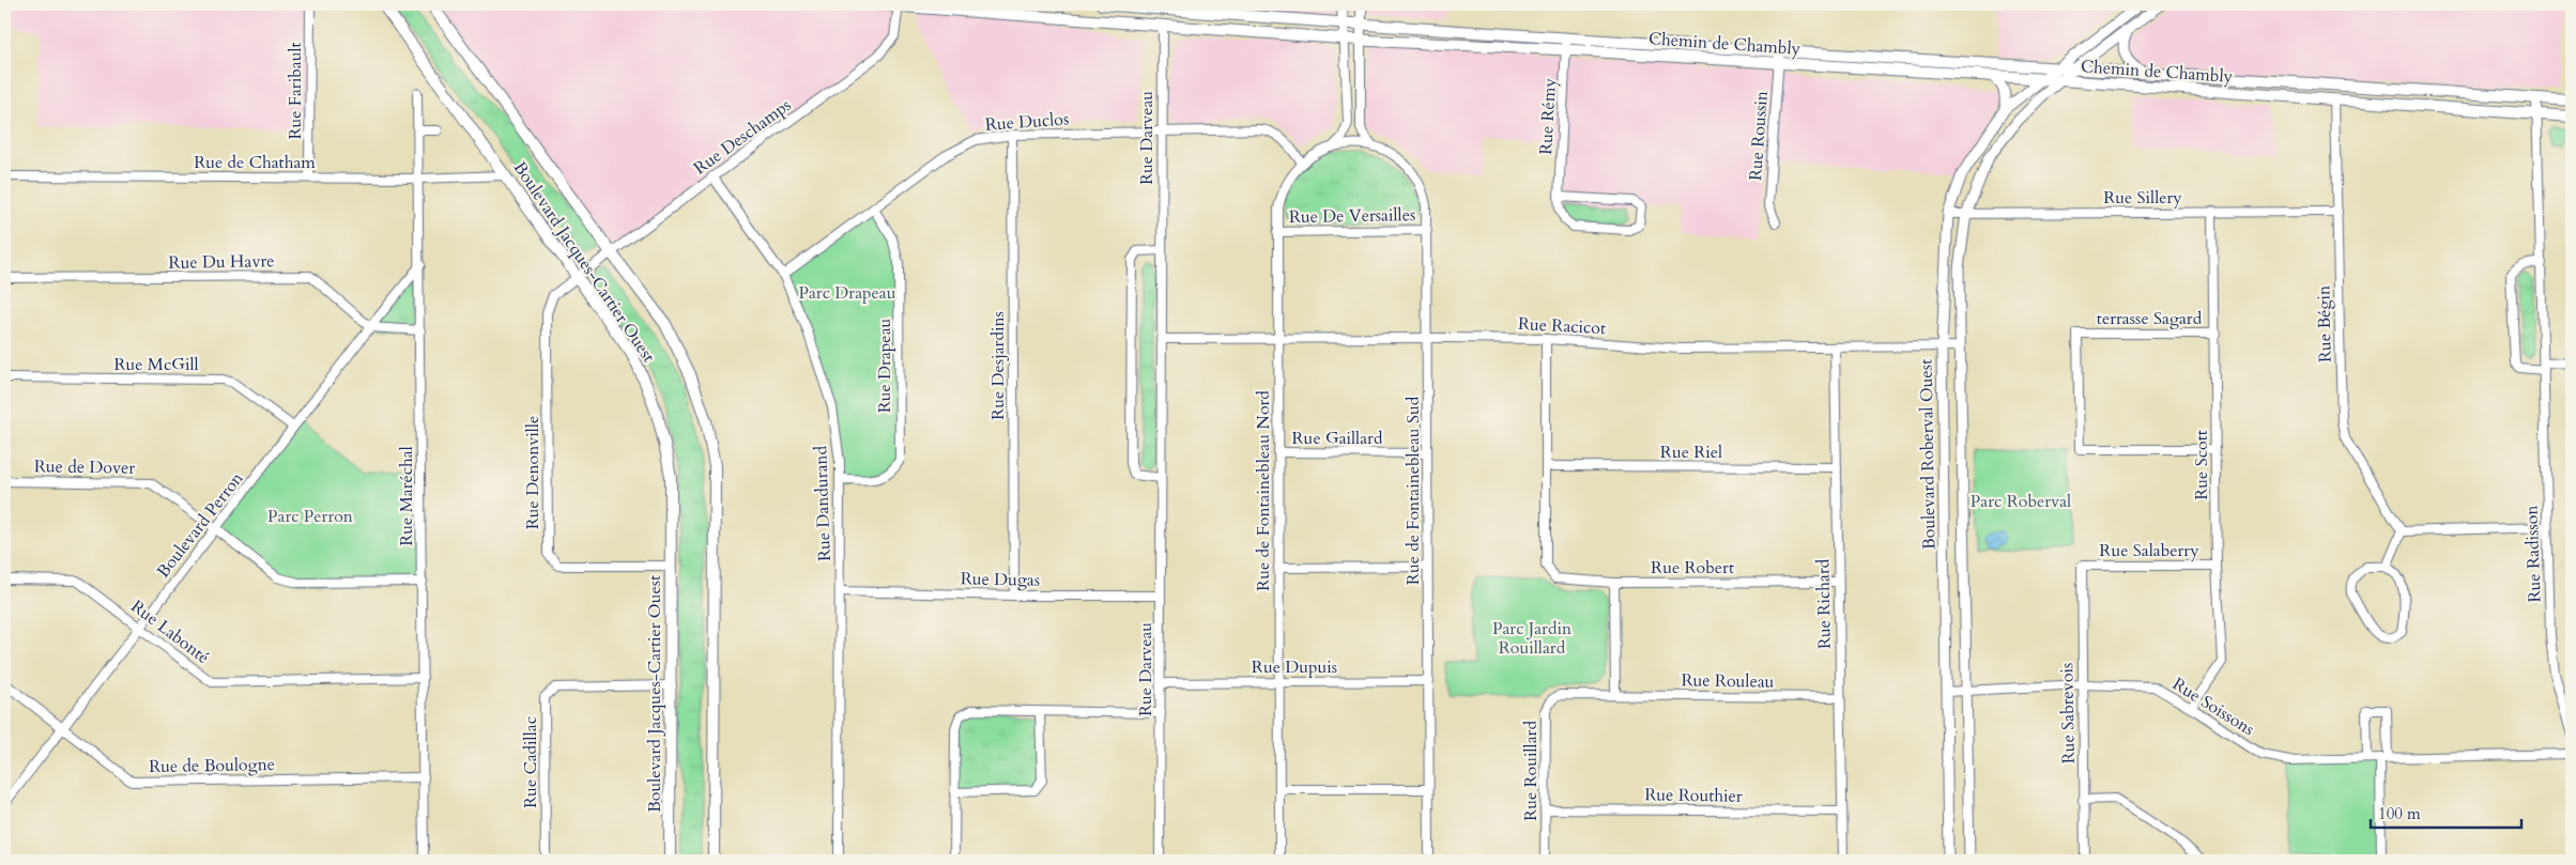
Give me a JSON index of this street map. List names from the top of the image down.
{
  "streets": {
    "main road": ["Chemin de Chambly", "Boulevard Jacques-Cartier Ouest"],
    "street": [
      "Rue Faribault",
      "Rue Rémy",
      "Rue Duclos",
      "Rue Roussin",
      "Rue Deschamps",
      "Rue Darveau",
      "Rue de Chatham",
      "Rue Sillery",
      "Rue De Versailles",
      "Rue Du Havre",
      "terrasse Sagard",
      "Rue Bégin",
      "Rue Racicot",
      "Rue McGill",
      "Rue Drapeau",
      "Rue Desjardins",
      "Rue Gaillard",
      "Rue Riel",
      "Boulevard Roberval Ouest",
      "Rue Scott",
      "Rue de Dover",
      "Rue Denonville",
      "Rue de Fontainebleau Nord",
      "Rue de Fontainebleau Sud",
      "Rue Maréchal",
      "Rue Dandurand",
      "Boulevard Perron",
      "Rue Salaberry",
      "Rue Radisson",
      "Rue Robert",
      "Rue Dugas",
      "Rue Richard",
      "Rue Labonté",
      "Rue Dupuis",
      "Rue Rouleau",
      "Rue Soissons",
      "Rue Sabrevois",
      "Rue Cadillac",
      "Rue de Boulogne",
      "Rue Rouillard",
      "Rue Routhier"
    ]
  },
  "crossings": [
    ["Chemin de Chambly", "Rue Rémy"],
    ["Chemin de Chambly", "Rue Roussin"],
    ["Chemin de Chambly", "Rue Deschamps"],
    ["Chemin de Chambly", "Rue Darveau"],
    ["Chemin de Chambly", "Rue Bégin"],
    ["Chemin de Chambly", "Boulevard Roberval Ouest"],
    ["Chemin de Chambly", "Rue Radisson"],
    ["Rue Faribault", "Rue de Chatham"],
    ["Rue Duclos", "Rue Darveau"],
    ["Rue Duclos", "Rue Drapeau"],
    ["Rue Duclos", "Rue Desjardins"],
    ["Rue Duclos", "Rue de Fontainebleau Nord"],
    ["Rue Duclos", "Rue Dandurand"],
    ["Rue Deschamps", "Boulevard Jacques-Cartier Ouest"],
    ["Rue Deschamps", "Rue Denonville"],
    ["Rue Deschamps", "Rue Dandurand"],
    ["Rue Darveau", "Rue Racicot"],
    ["Rue Darveau", "Rue Dugas"],
    ["Rue Darveau", "Rue Dupuis"],
    ["Rue de Chatham", "Boulevard Jacques-Cartier Ouest"],
    ["Rue de Chatham", "Rue Maréchal"],
    ["Rue Sillery", "Rue Bégin"],
    ["Rue Sillery", "Boulevard Roberval Ouest"],
    ["Rue Sillery", "Rue Scott"],
    ["Rue De Versailles", "Rue de Fontainebleau Nord"],
    ["Rue De Versailles", "Rue de Fontainebleau Sud"],
    ["Rue Du Havre", "Boulevard Perron"],
    ["Boulevard Jacques-Cartier Ouest", "Rue Denonville"],
    ["Boulevard Jacques-Cartier Ouest", "Rue Cadillac"],
    ["terrasse Sagard", "Rue Scott"],
    ["Rue Racicot", "Boulevard Roberval Ouest"],
    ["Rue Racicot", "Rue de Fontainebleau Nord"],
    ["Rue Racicot", "Rue de Fontainebleau Sud"],
    ["Rue Racicot", "Rue Richard"],
    ["Rue McGill", "Boulevard Perron"],
    ["Rue Drapeau", "Rue Dandurand"],
    ["Rue Desjardins", "Rue Dugas"],
    ["Rue Gaillard", "Rue de Fontainebleau Nord"],
    ["Rue Gaillard", "Rue de Fontainebleau Sud"],
    ["Rue Riel", "Rue Robert"],
    ["Rue Riel", "Rue Richard"],
    ["Boulevard Roberval Ouest", "Rue Soissons"],
    ["Rue Scott", "Rue Salaberry"],
    ["Rue Scott", "Rue Soissons"],
    ["Rue de Dover", "Rue Maréchal"],
    ["Rue de Dover", "Boulevard Perron"],
    ["Rue de Fontainebleau Nord", "Rue de Fontainebleau Sud"],
    ["Rue de Fontainebleau Nord", "Rue Dupuis"],
    ["Rue de Fontainebleau Sud", "Rue Dupuis"],
    ["Rue Maréchal", "Boulevard Perron"],
    ["Rue Maréchal", "Rue Labonté"],
    ["Rue Maréchal", "Rue de Boulogne"],
    ["Rue Dandurand", "Rue Dugas"],
    ["Boulevard Perron", "Rue Labonté"],
    ["Boulevard Perron", "Rue de Boulogne"],
    ["Rue Salaberry", "Rue Sabrevois"],
    ["Rue Robert", "Rue Richard"],
    ["Rue Richard", "Rue Rouleau"],
    ["Rue Richard", "Rue Routhier"],
    ["Rue Rouleau", "Rue Rouillard"],
    ["Rue Soissons", "Rue Sabrevois"],
    ["Rue Rouillard", "Rue Routhier"]
  ],
  "parks": [
    "Parc Drapeau",
    "Parc Roberval",
    "Parc Perron",
    "Parc Jardin Rouillard"
  ],
  "scale_bar": "100 m"
}
